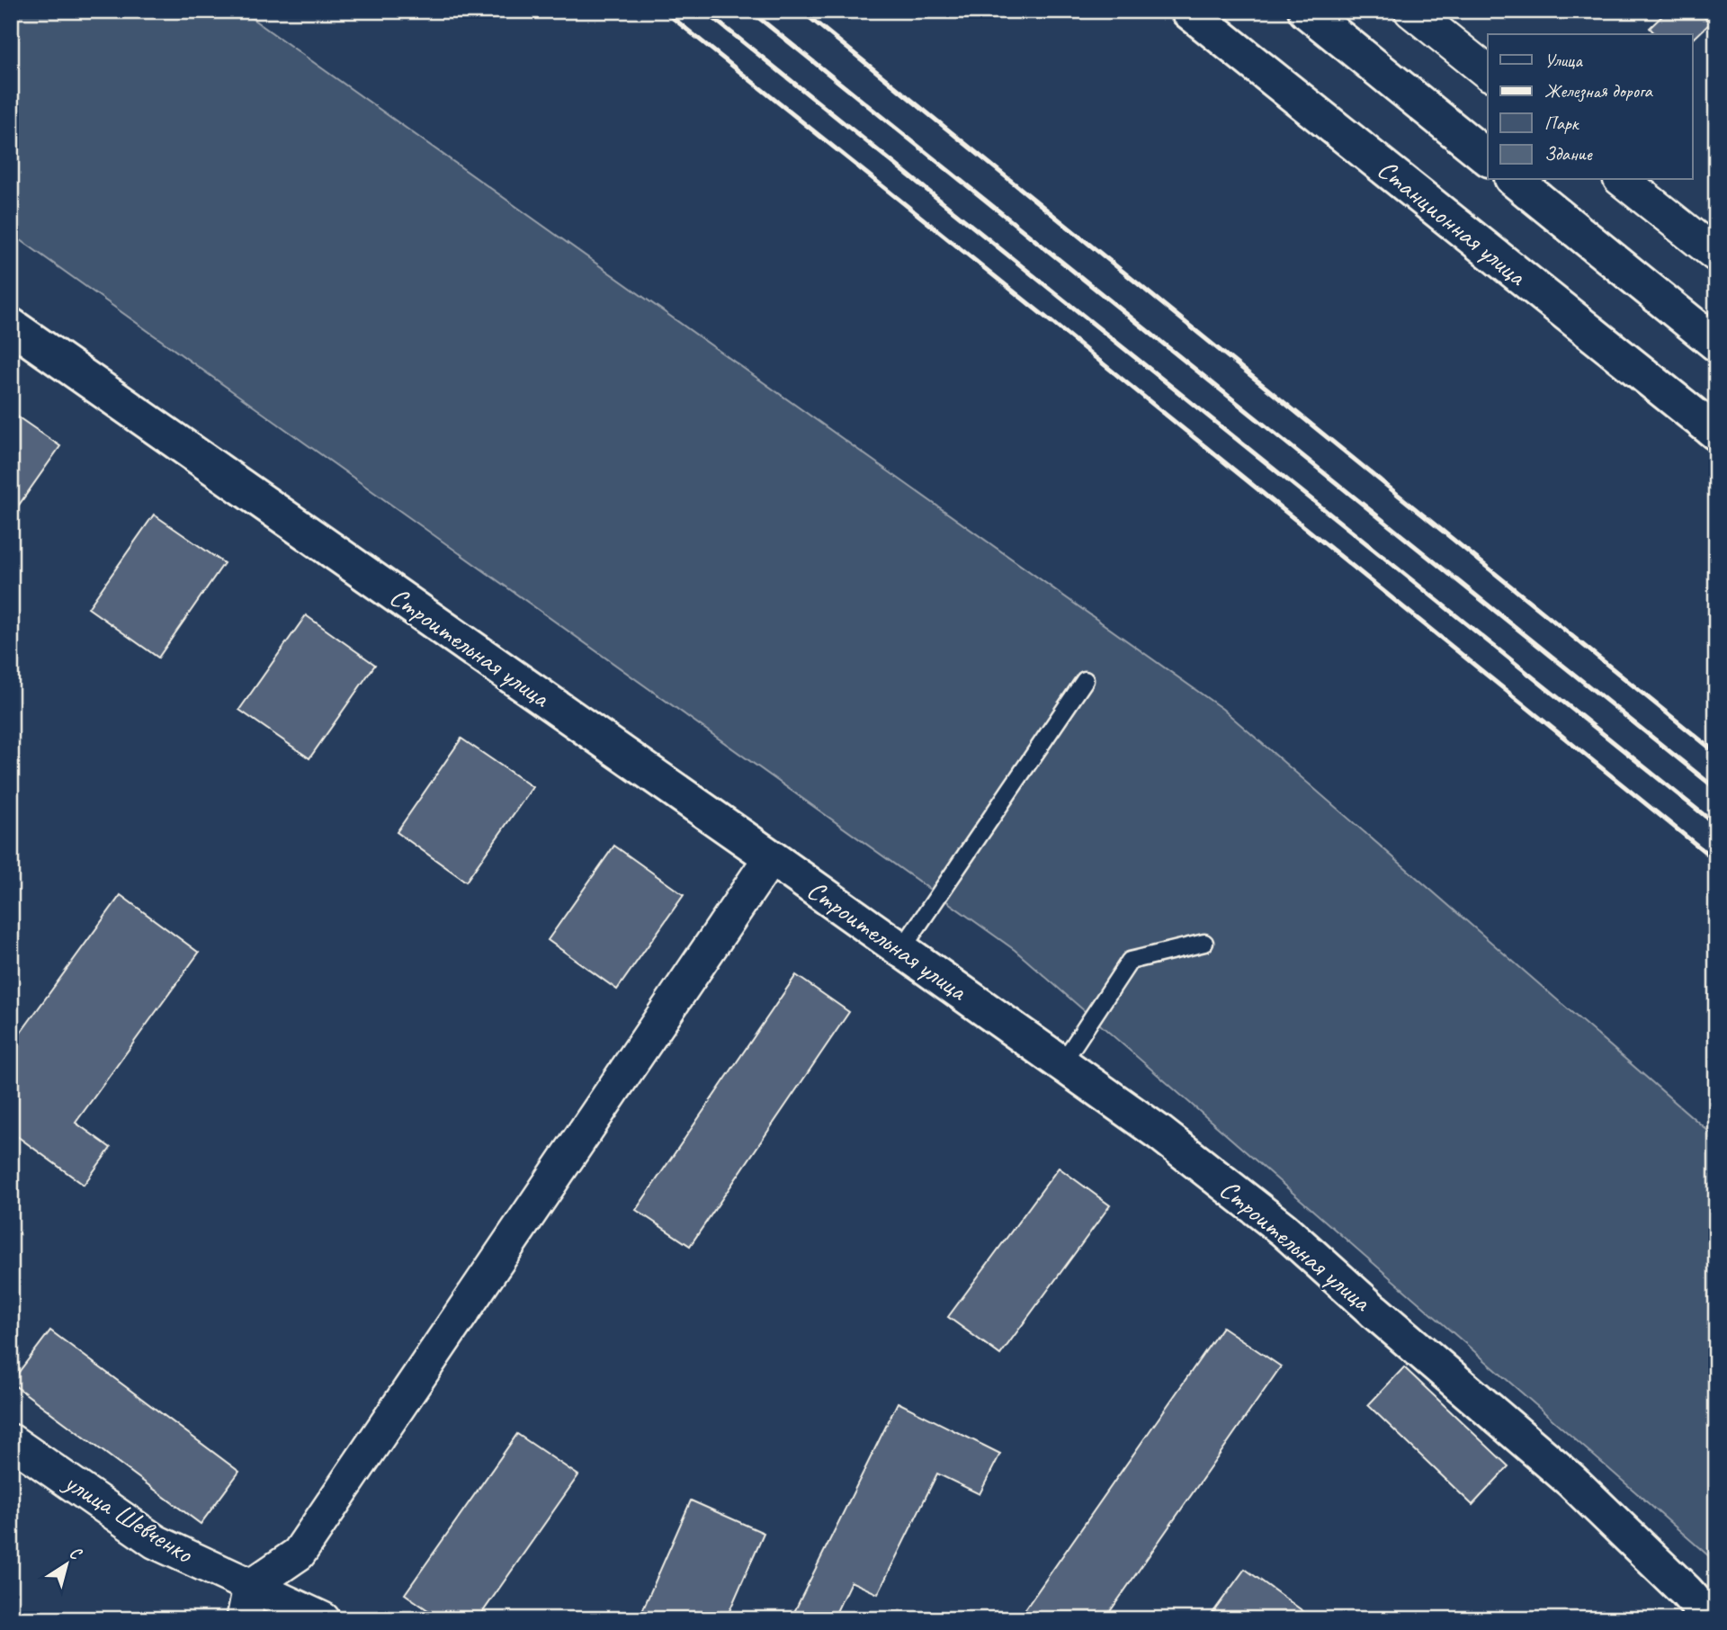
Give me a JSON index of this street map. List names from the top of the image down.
{
  "streets": {
    "main road": ["Станционная улица", "Строительная улица"],
    "street": ["улица Шевченко"]
  },
  "legend": [
    "Улица",
    "Железная дорога",
    "Парк",
    "Здание"
  ],
  "north": "top right"
}
